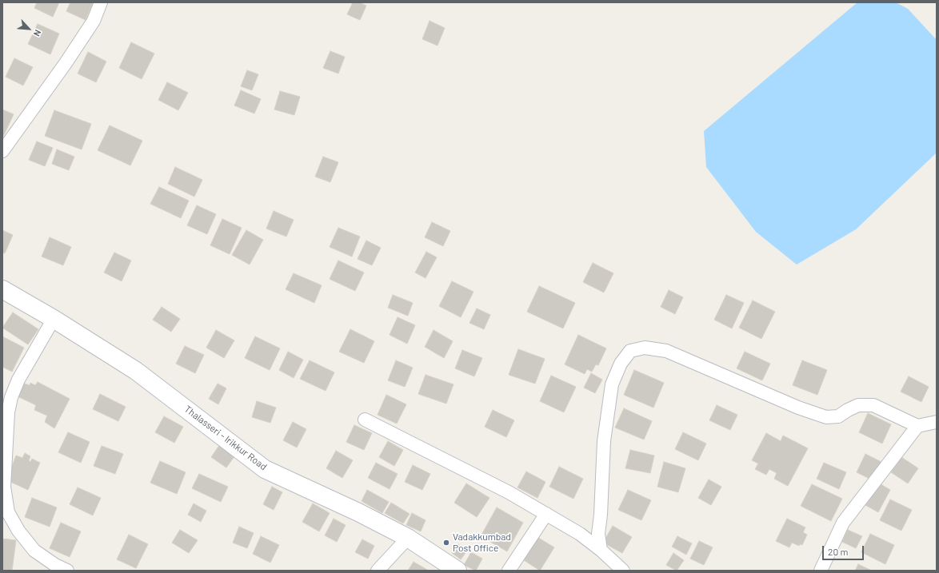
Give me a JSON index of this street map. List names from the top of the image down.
{
  "streets": {
    "main road": ["Thalasseri - Irikkur Road"]
  },
  "places": ["Vadakkumbad Post Office"],
  "scale_bar": "20 m",
  "north": "bottom right"
}
